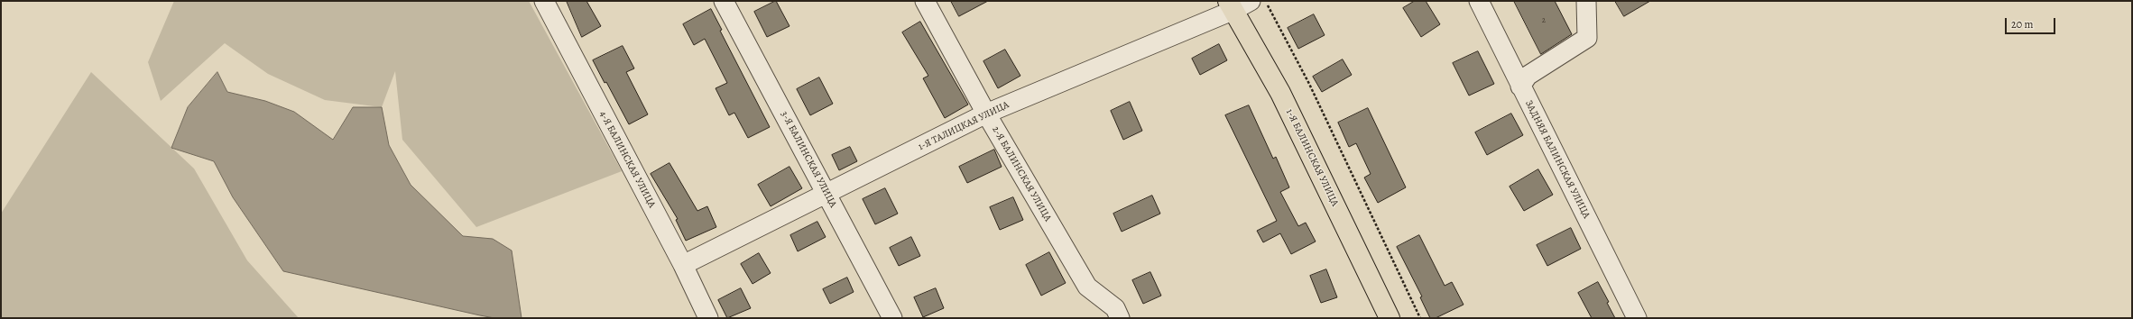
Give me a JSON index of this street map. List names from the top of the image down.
{
  "streets": {
    "main road": ["1-Я БАЛИНСКАЯ УЛИЦА"],
    "street": [
      "1-Я ТАЛИЦКАЯ УЛИЦА",
      "4-Я БАЛИНСКАЯ УЛИЦА",
      "3-Я БАЛИНСКАЯ УЛИЦА",
      "ЗАДНЯЯ БАЛИНСКАЯ УЛИЦА",
      "2-Я БАЛИНСКАЯ УЛИЦА"
    ]
  },
  "crossings": [
    ["1-Я ТАЛИЦКАЯ УЛИЦА", "1-Я БАЛИНСКАЯ УЛИЦА"],
    ["1-Я ТАЛИЦКАЯ УЛИЦА", "4-Я БАЛИНСКАЯ УЛИЦА"],
    ["1-Я ТАЛИЦКАЯ УЛИЦА", "3-Я БАЛИНСКАЯ УЛИЦА"],
    ["1-Я ТАЛИЦКАЯ УЛИЦА", "2-Я БАЛИНСКАЯ УЛИЦА"]
  ],
  "house_numbers": ["2"],
  "scale_bar": "20 m"
}
